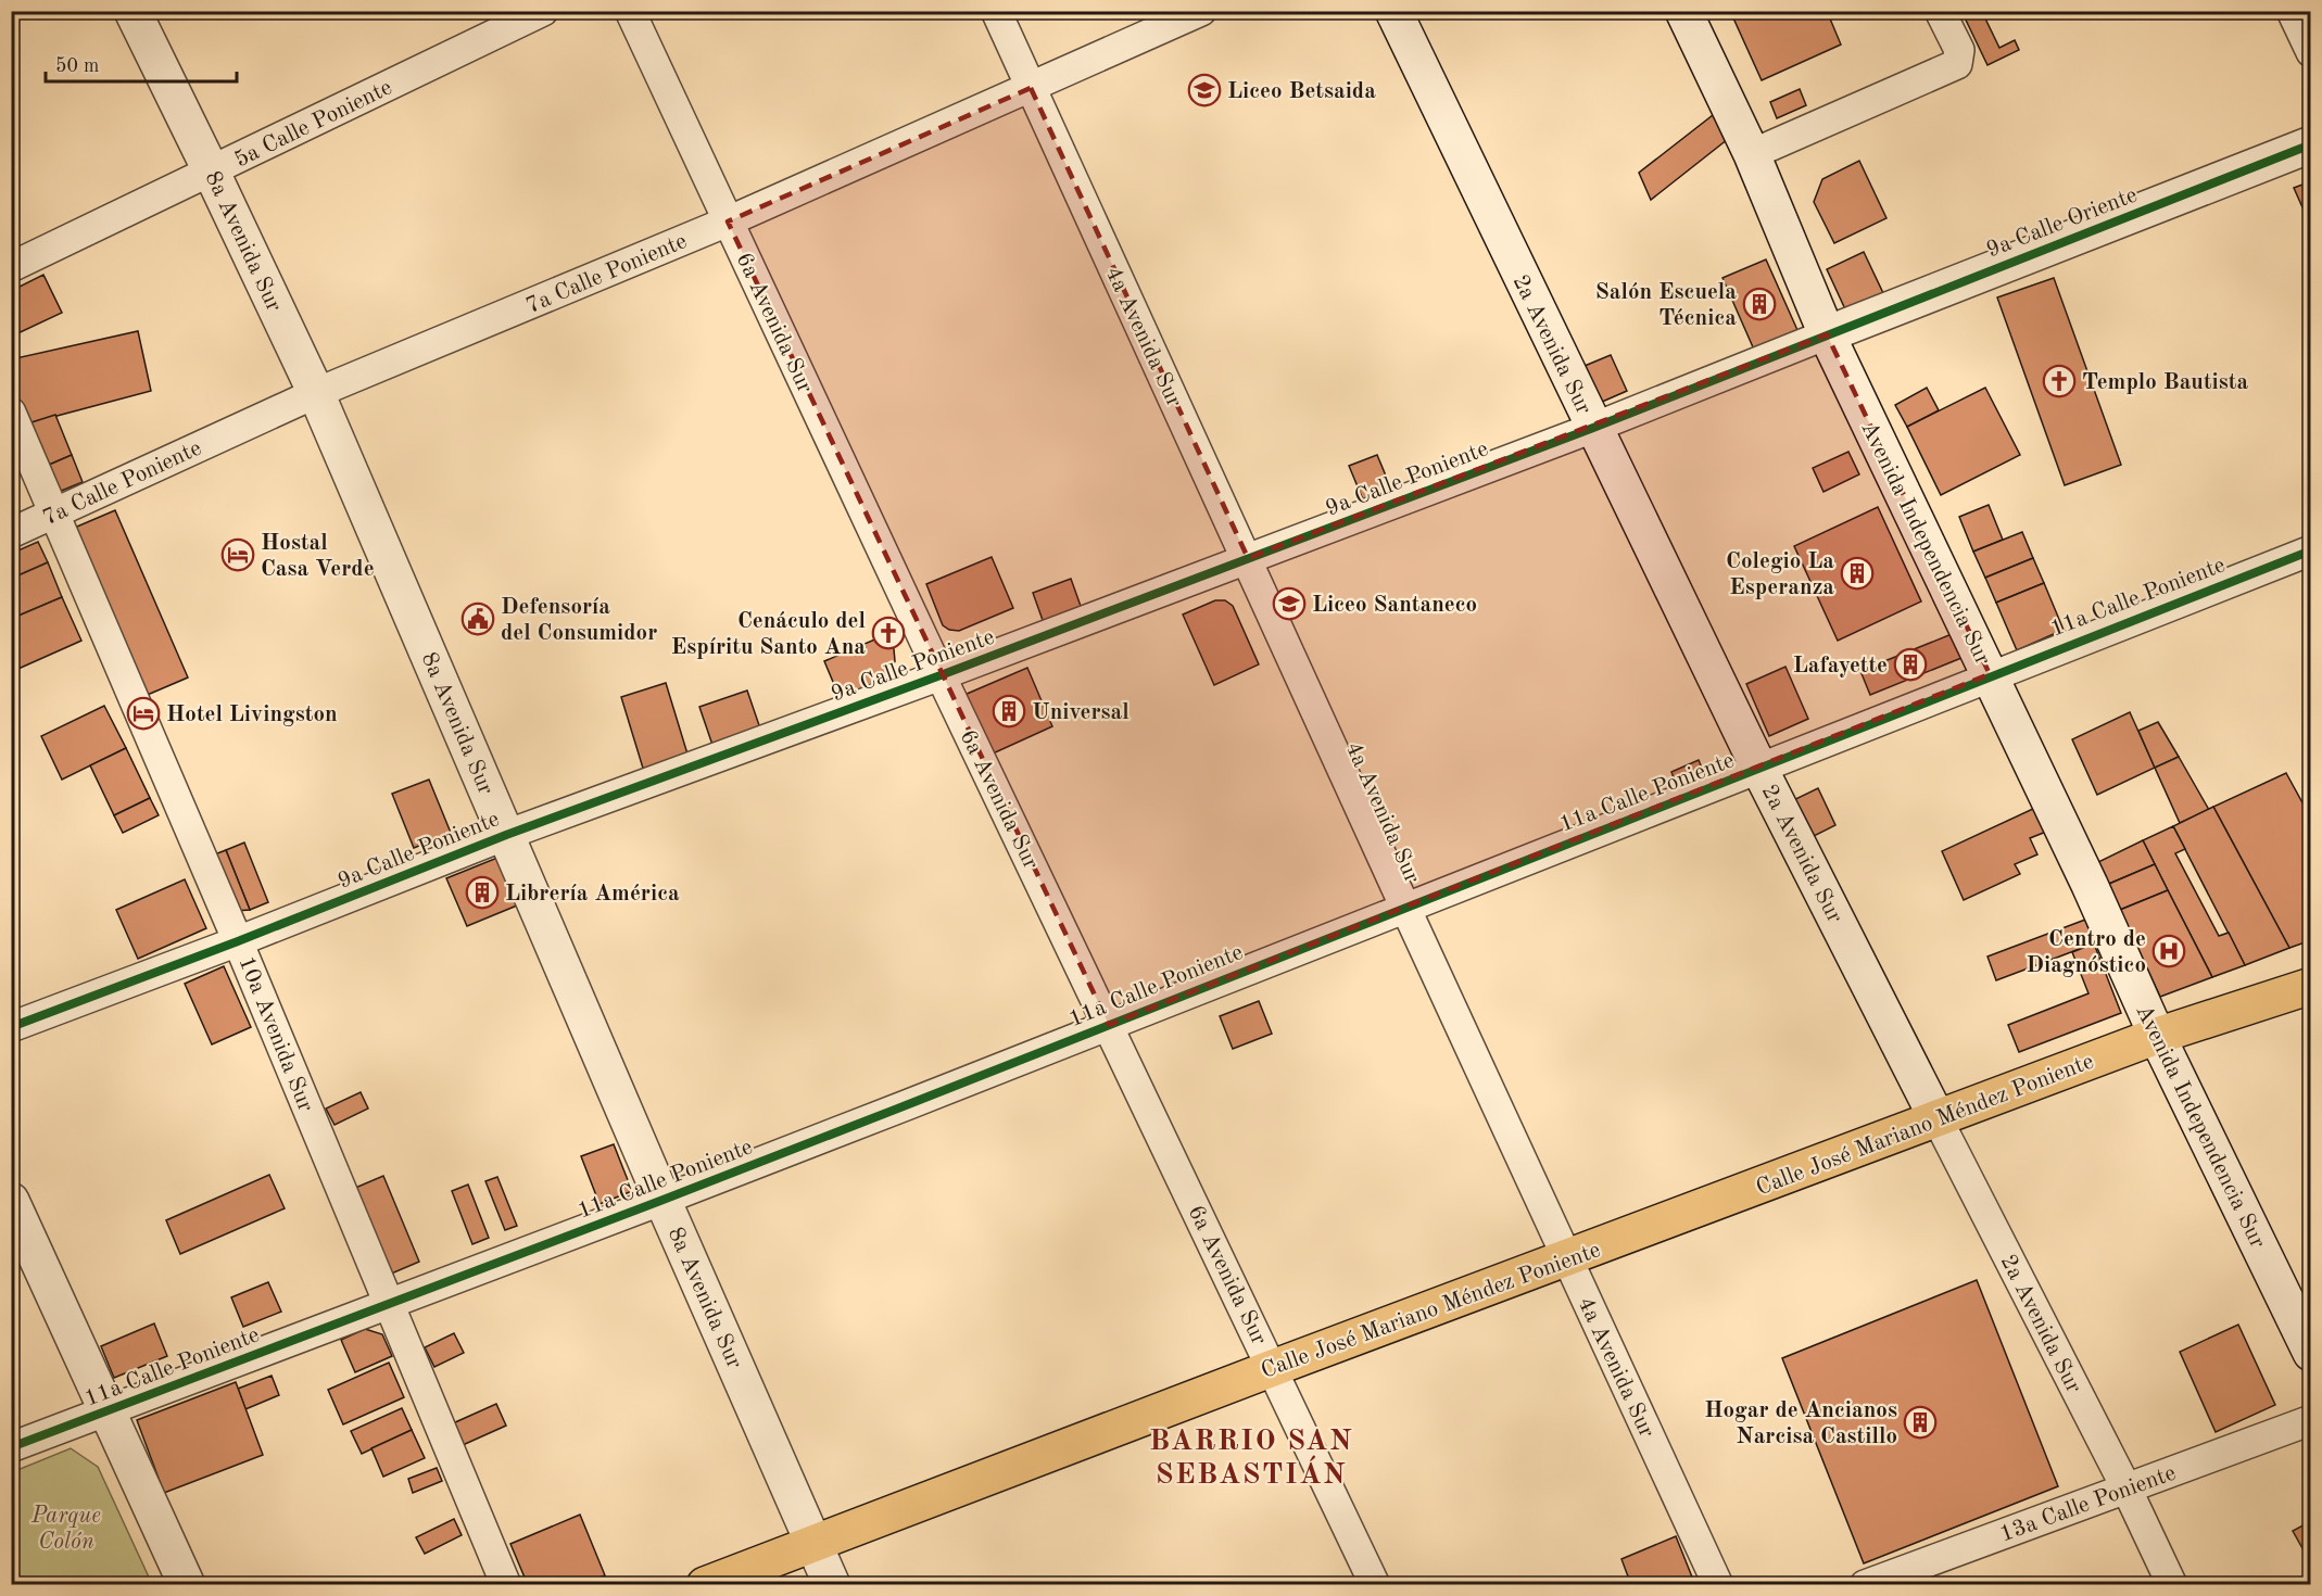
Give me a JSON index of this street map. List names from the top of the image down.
{
  "streets": {
    "main road": [
      "9a Calle Oriente",
      "8a Avenida Sur",
      "2a Avenida Sur",
      "Avenida Independencia Sur",
      "Calle José Mariano Méndez Poniente"
    ],
    "street": [
      "5a Calle Poniente",
      "7a Calle Poniente",
      "6a Avenida Sur",
      "4a Avenida Sur",
      "9a Calle Poniente",
      "11a Calle Poniente",
      "10a Avenida Sur",
      "13a Calle Poniente"
    ]
  },
  "crossings": [
    ["5a Calle Poniente", "8a Avenida Sur"],
    ["9a Calle Oriente", "9a Calle Poniente"],
    ["9a Calle Oriente", "Avenida Independencia Sur"],
    ["8a Avenida Sur", "7a Calle Poniente"],
    ["8a Avenida Sur", "9a Calle Poniente"],
    ["8a Avenida Sur", "11a Calle Poniente"],
    ["8a Avenida Sur", "Calle José Mariano Méndez Poniente"],
    ["7a Calle Poniente", "6a Avenida Sur"],
    ["7a Calle Poniente", "4a Avenida Sur"],
    ["7a Calle Poniente", "10a Avenida Sur"],
    ["6a Avenida Sur", "9a Calle Poniente"],
    ["6a Avenida Sur", "11a Calle Poniente"],
    ["6a Avenida Sur", "Calle José Mariano Méndez Poniente"],
    ["4a Avenida Sur", "9a Calle Poniente"],
    ["4a Avenida Sur", "11a Calle Poniente"],
    ["4a Avenida Sur", "Calle José Mariano Méndez Poniente"],
    ["2a Avenida Sur", "9a Calle Poniente"],
    ["2a Avenida Sur", "11a Calle Poniente"],
    ["2a Avenida Sur", "Calle José Mariano Méndez Poniente"],
    ["2a Avenida Sur", "13a Calle Poniente"],
    ["9a Calle Poniente", "Avenida Independencia Sur"],
    ["9a Calle Poniente", "10a Avenida Sur"],
    ["Avenida Independencia Sur", "11a Calle Poniente"],
    ["Avenida Independencia Sur", "Calle José Mariano Méndez Poniente"],
    ["11a Calle Poniente", "10a Avenida Sur"]
  ],
  "districts": ["BARRIO SAN SEBASTIÁN"],
  "parks": ["Parque Colón"],
  "places": {
    "school or university": ["Liceo Betsaida", "Liceo Santaneco"],
    "building": [
      "Salón Escuela Técnica",
      "Colegio La Esperanza",
      "Lafayette",
      "Universal",
      "Librería América",
      "Hogar de Ancianos Narcisa Castillo"
    ],
    "church": ["Templo Bautista", "Cenáculo del Espíritu Santo Ana"],
    "hotel": ["Hostal Casa Verde", "Hotel Livingston"],
    "public building": ["Defensoría del Consumidor"],
    "hospital": ["Centro de Diagnóstico"]
  },
  "scale_bar": "50 m"
}
